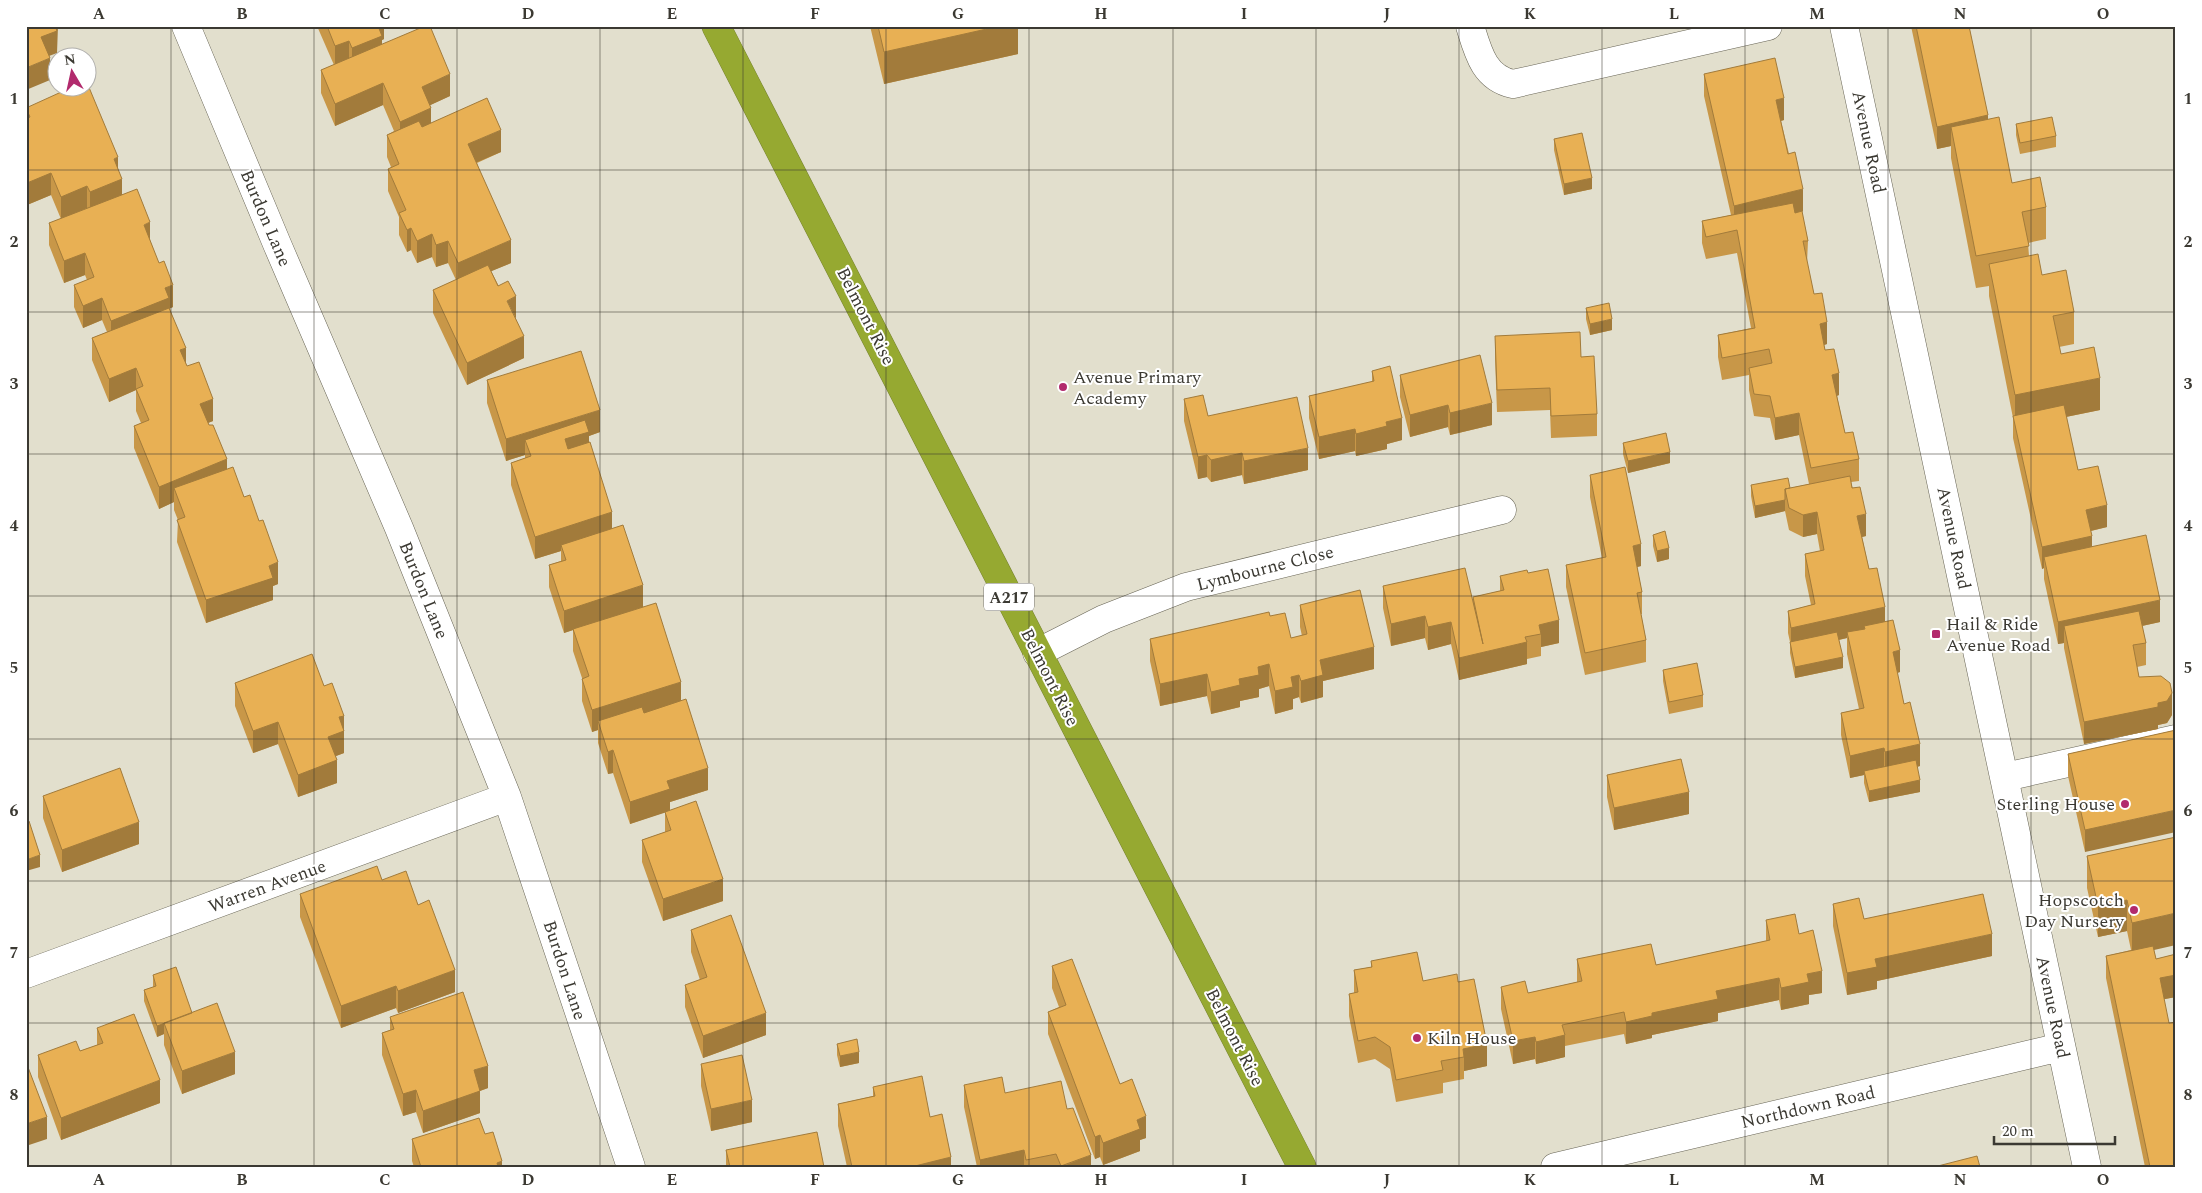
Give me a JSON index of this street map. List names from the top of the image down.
{
  "streets": {
    "highway": ["Belmont Rise", "A217"],
    "street": [
      "Avenue Road",
      "Burdon Lane",
      "Lymbourne Close",
      "Warren Avenue",
      "Northdown Road"
    ]
  },
  "crossings": [
    ["Avenue Road", "Northdown Road"],
    ["Burdon Lane", "Warren Avenue"],
    ["Belmont Rise", "Lymbourne Close"]
  ],
  "places": {
    "other": [
      "Avenue Primary Academy",
      "Sterling House",
      "Hopscotch Day Nursery",
      "Kiln House"
    ],
    "transit": ["Hail & Ride Avenue Road"]
  },
  "scale_bar": "20 m",
  "north": "top",
  "grid": {
    "columns": [
      "A",
      "B",
      "C",
      "D",
      "E",
      "F",
      "G",
      "H",
      "I",
      "J",
      "K",
      "L",
      "M",
      "N",
      "O"
    ],
    "rows": [
      "1",
      "2",
      "3",
      "4",
      "5",
      "6",
      "7",
      "8"
    ]
  }
}
